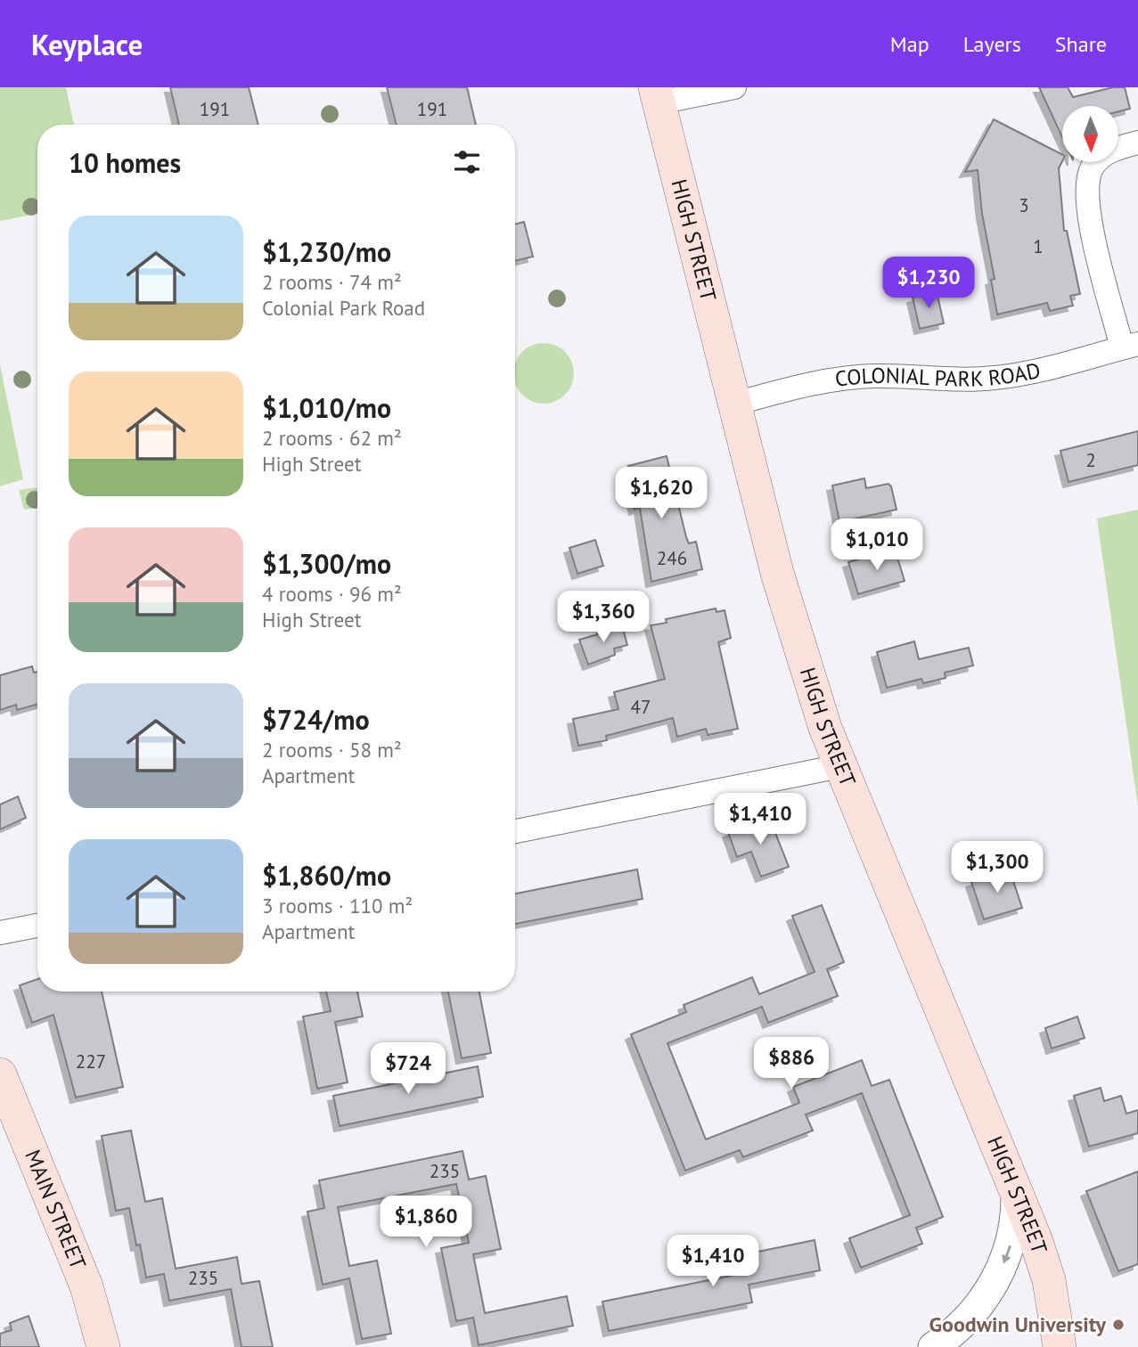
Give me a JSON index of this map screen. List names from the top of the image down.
{
  "streets": {
    "main road": ["HIGH STREET", "MAIN STREET"],
    "street": ["COLONIAL PARK ROAD"]
  },
  "crossings": [
    ["HIGH STREET", "COLONIAL PARK ROAD"]
  ],
  "places": ["Goodwin University"],
  "house_numbers": [
    "191",
    "191",
    "3",
    "1",
    "2",
    "246",
    "47",
    "227",
    "235",
    "235"
  ],
  "north": "bottom",
  "page": {
    "header": "Keyplace",
    "nav": ["Map", "Layers", "Share"],
    "heading": "10 homes",
    "list": [
      {
        "name": "$1,230/mo",
        "note": "2 rooms · 74 m² · Colonial Park Road"
      },
      {
        "name": "$1,010/mo",
        "note": "2 rooms · 62 m² · High Street"
      },
      {
        "name": "$1,300/mo",
        "note": "4 rooms · 96 m² · High Street"
      },
      {
        "name": "$724/mo",
        "note": "2 rooms · 58 m² · Apartment"
      },
      {
        "name": "$1,860/mo",
        "note": "3 rooms · 110 m² · Apartment"
      }
    ],
    "price": [
      "$1,230",
      "$1,620",
      "$1,010",
      "$1,360",
      "$1,410",
      "$1,300",
      "$886",
      "$724",
      "$1,860",
      "$1,410"
    ]
  }
}
